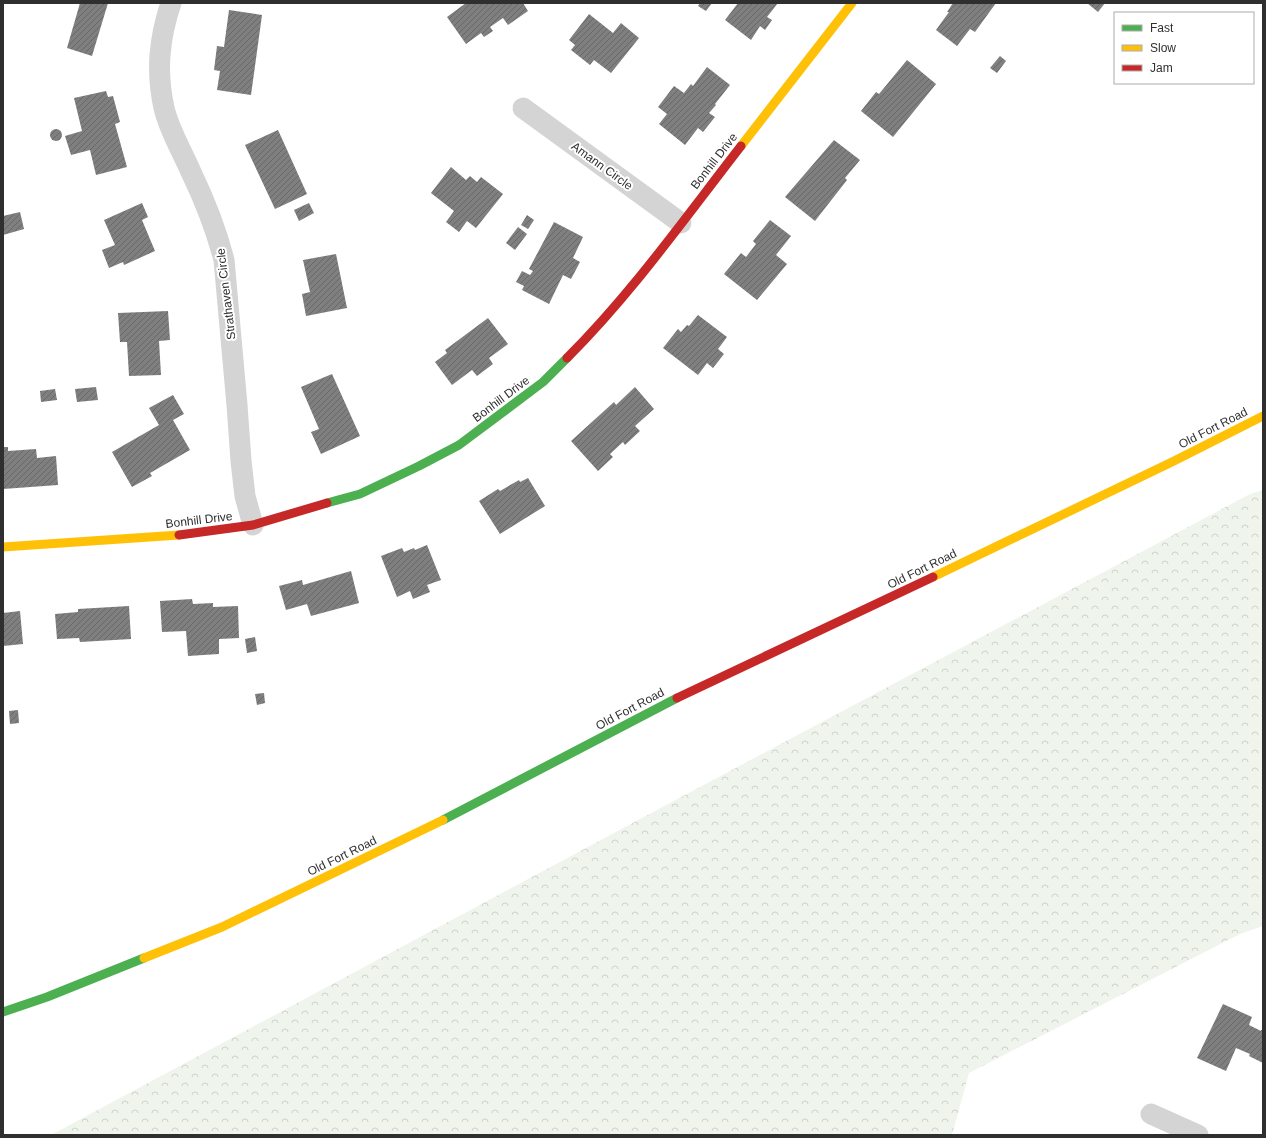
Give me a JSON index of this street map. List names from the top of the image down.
{
  "streets": {
    "main road": ["Bonhill Drive", "Old Fort Road"],
    "street": ["Amann Circle", "Strathaven Circle"]
  },
  "crossings": [
    ["Bonhill Drive", "Amann Circle"],
    ["Bonhill Drive", "Strathaven Circle"]
  ],
  "legend": ["Fast", "Slow", "Jam"]
}
